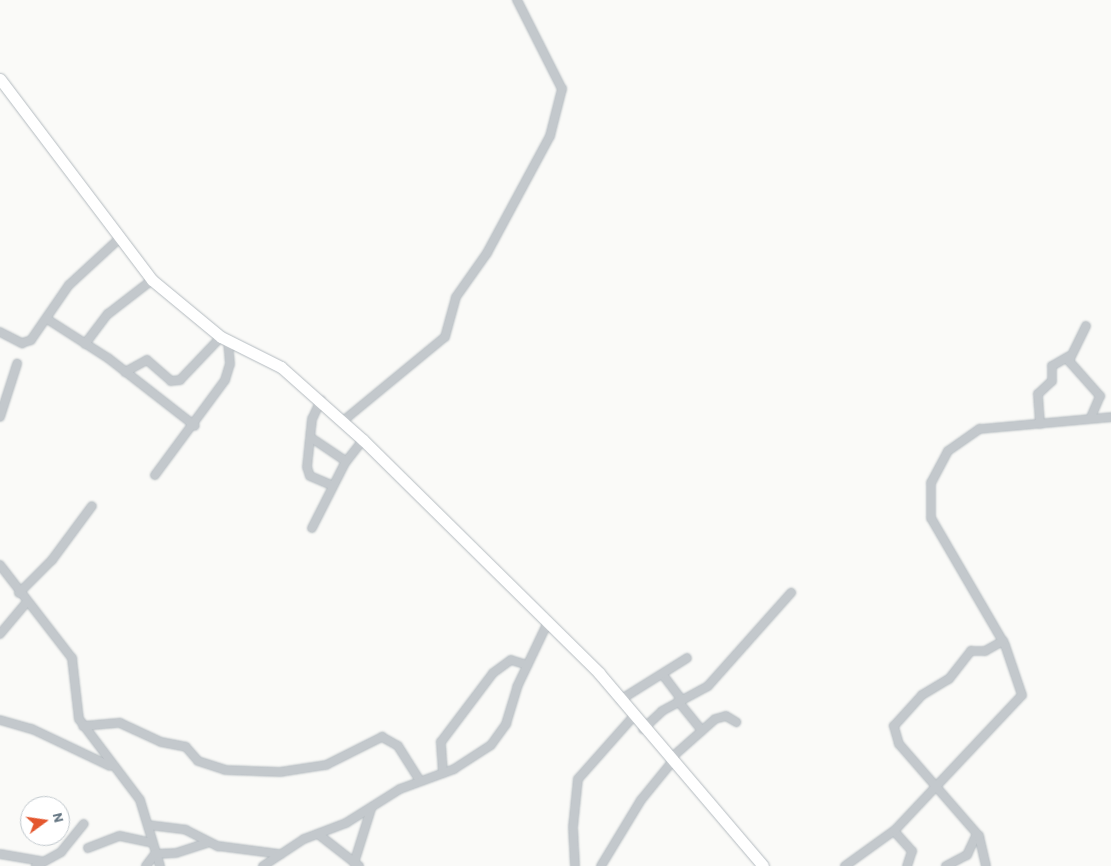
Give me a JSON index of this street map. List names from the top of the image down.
{
  "north": "right"
}
